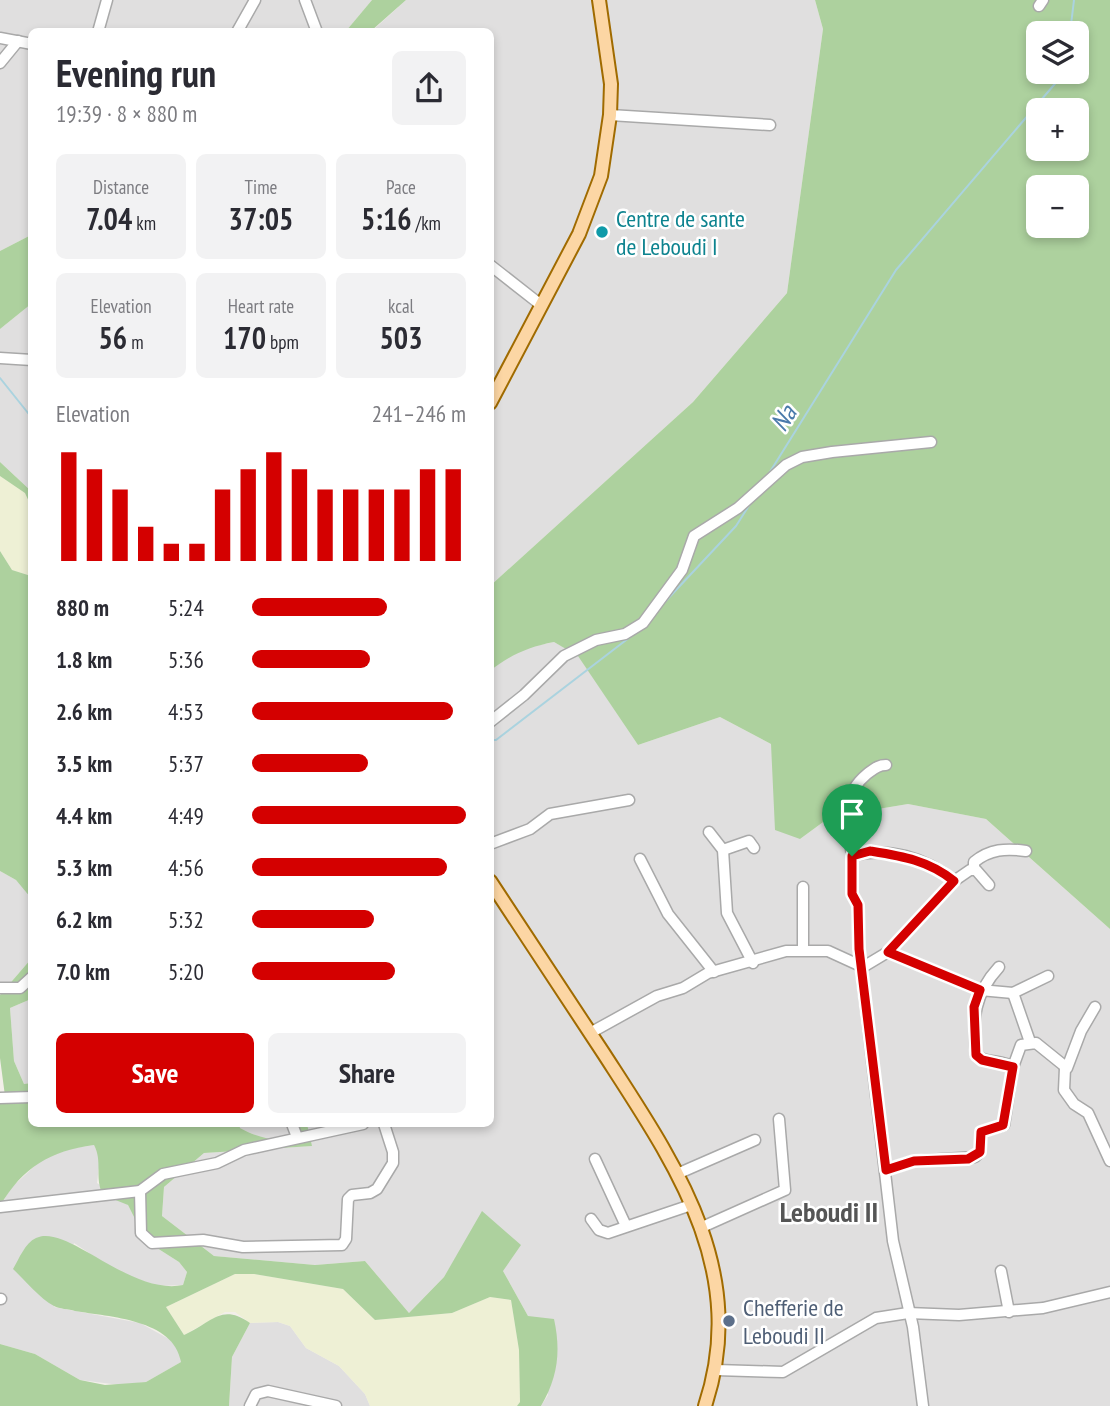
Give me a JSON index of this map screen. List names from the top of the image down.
{
  "districts": ["Leboudi II"],
  "water": ["Na"],
  "places": ["Centre de sante de Leboudi I", "Chefferie de Leboudi II"],
  "page": {
    "map_buttons": ["+", "−"],
    "heading": ["Evening run", "19:39 · 8 × 880 m"],
    "stats": [
      ["Distance", "7.04 km"],
      ["Time", "37:05"],
      ["Pace", "5:16 /km"],
      ["Elevation", "56 m"],
      ["Heart rate", "170 bpm"],
      ["kcal", "503"]
    ],
    "chart": ["Elevation", "241–246 m"],
    "list": [
      {
        "name": "880 m",
        "note": "5:24"
      },
      {
        "name": "1.8 km",
        "note": "5:36"
      },
      {
        "name": "2.6 km",
        "note": "4:53"
      },
      {
        "name": "3.5 km",
        "note": "5:37"
      },
      {
        "name": "4.4 km",
        "note": "4:49"
      },
      {
        "name": "5.3 km",
        "note": "4:56"
      },
      {
        "name": "6.2 km",
        "note": "5:32"
      },
      {
        "name": "7.0 km",
        "note": "5:20"
      }
    ],
    "buttons": ["Save", "Share"]
  }
}
